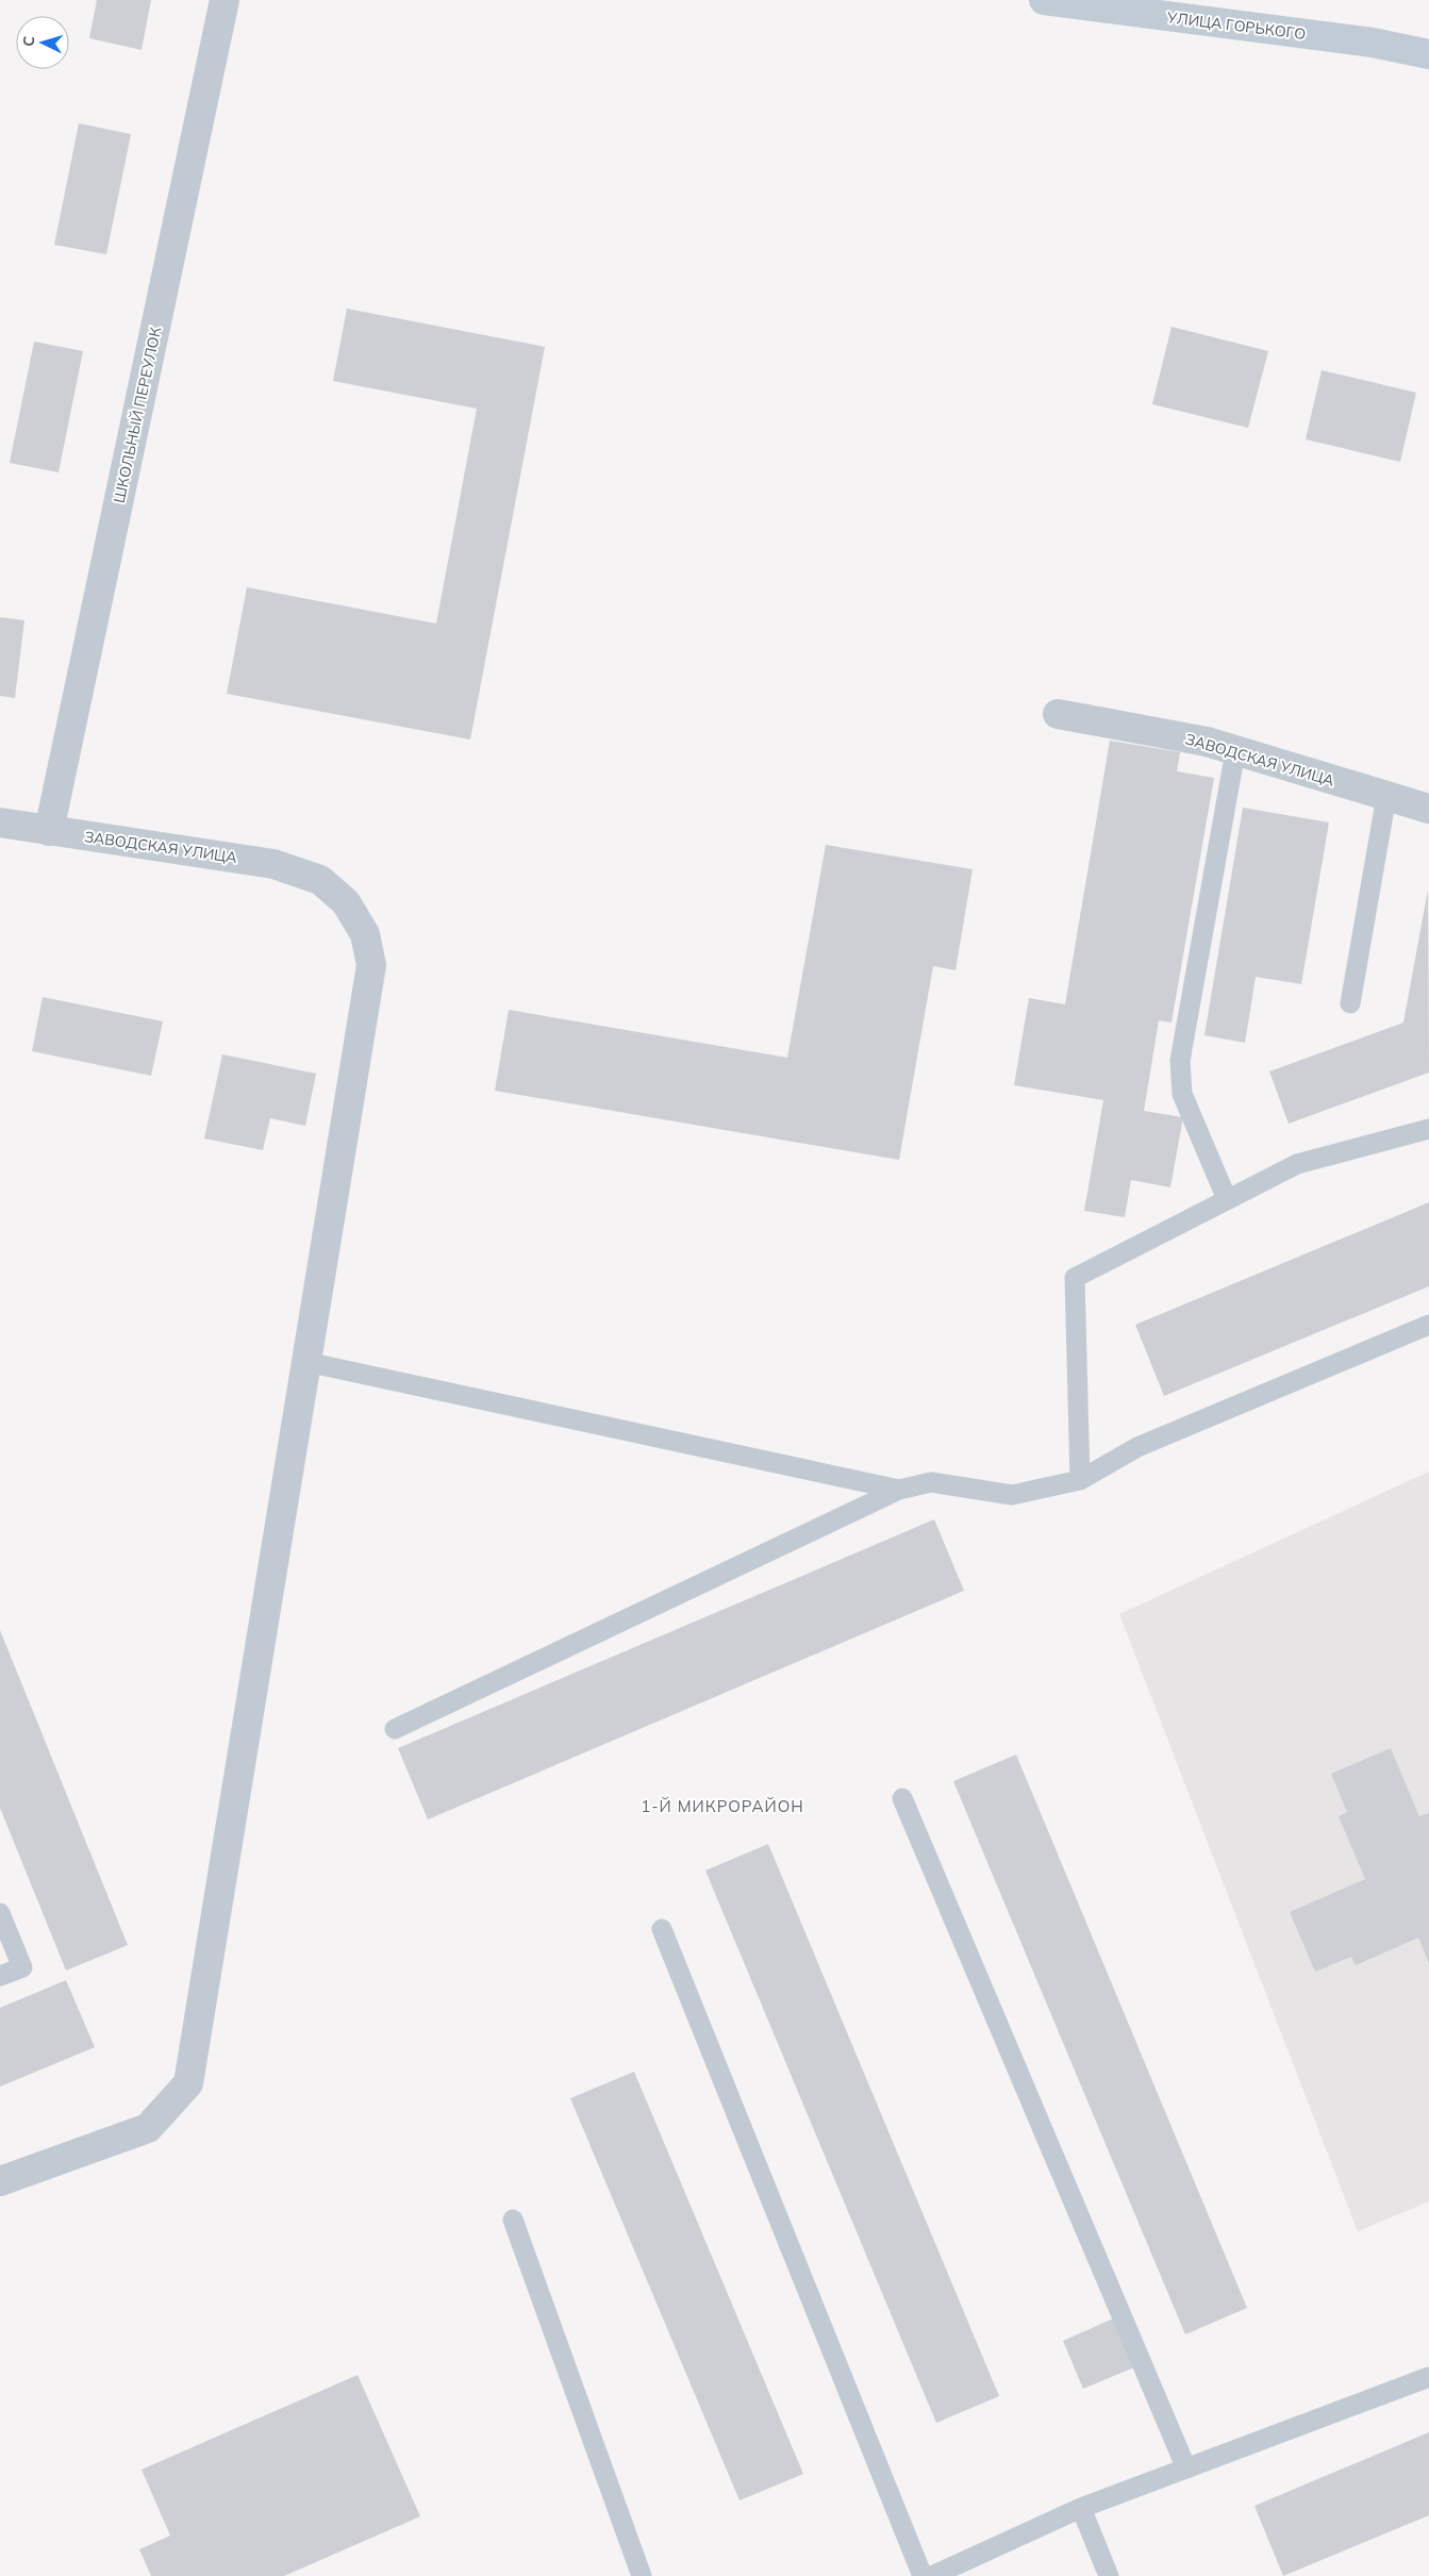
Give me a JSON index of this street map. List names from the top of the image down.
{
  "streets": {
    "main road": ["УЛИЦА ГОРЬКОГО"],
    "street": ["ШКОЛЬНЫЙ ПЕРЕУЛОК", "ЗАВОДСКАЯ УЛИЦА"]
  },
  "crossings": [
    ["ШКОЛЬНЫЙ ПЕРЕУЛОК", "ЗАВОДСКАЯ УЛИЦА"]
  ],
  "districts": ["1-Й МИКРОРАЙОН"],
  "north": "left"
}
